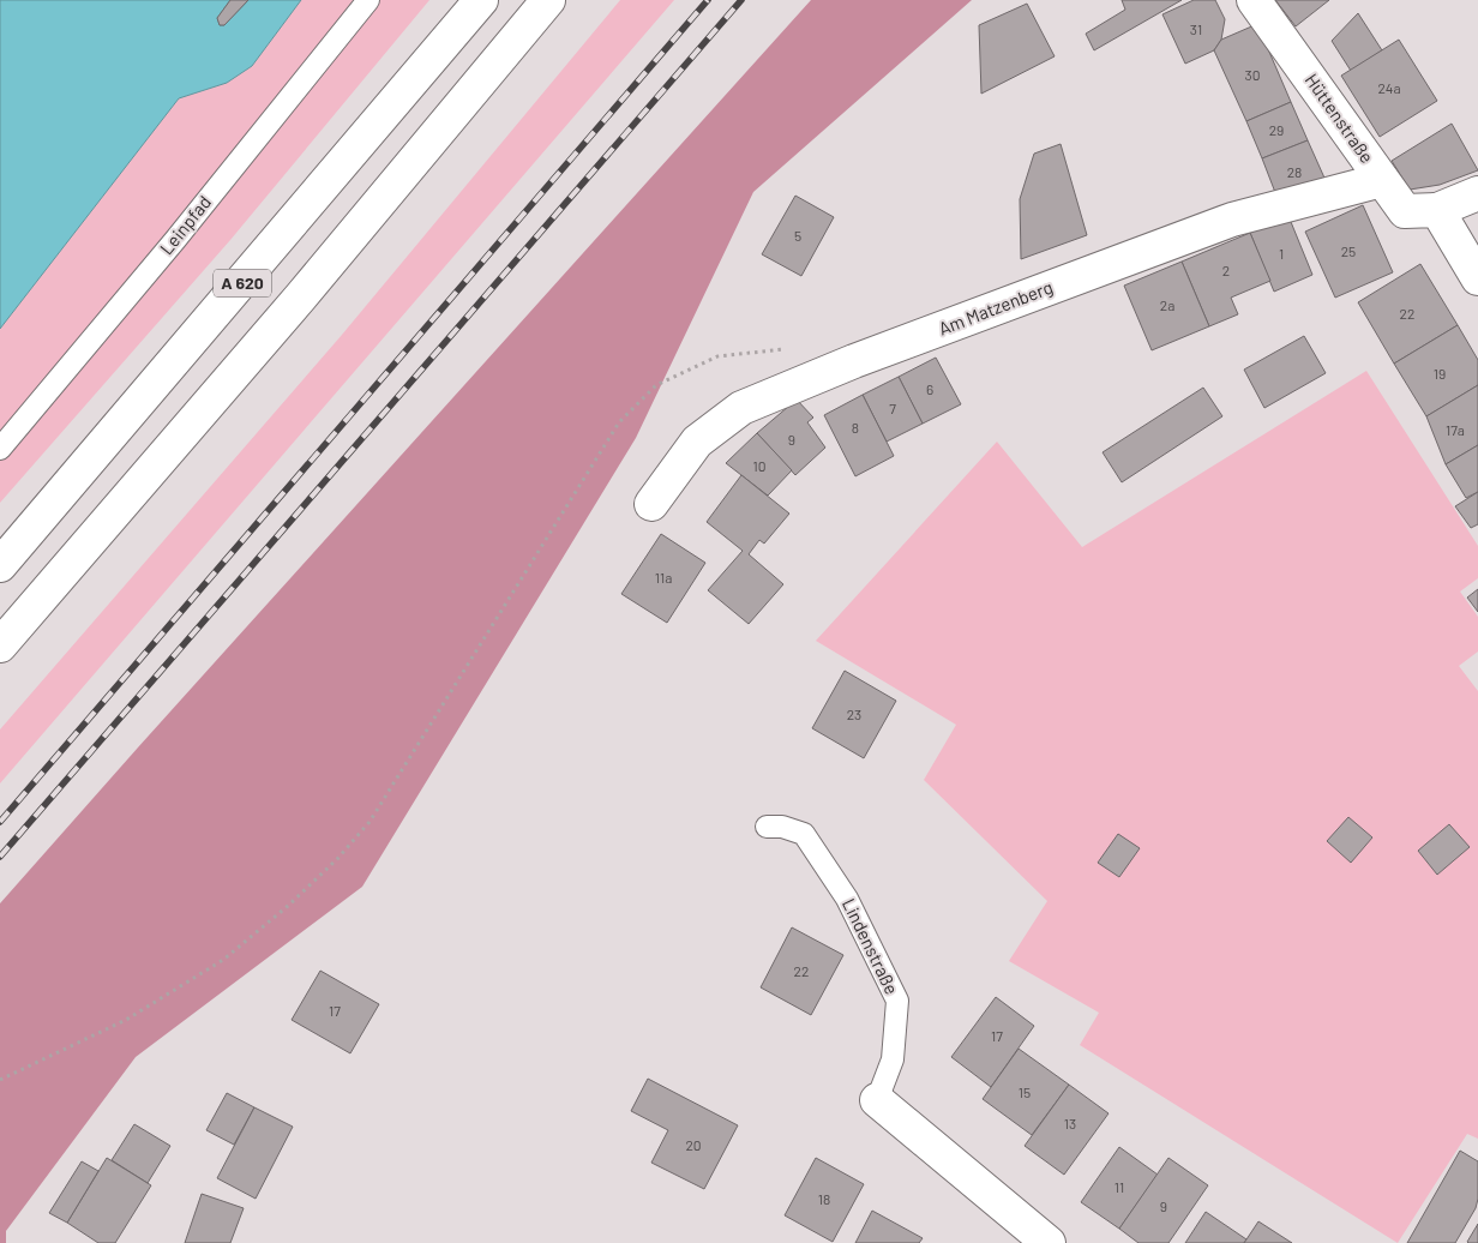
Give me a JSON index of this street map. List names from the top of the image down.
{
  "streets": {
    "main road": [
      "Hüttenstraße",
      "A 620",
      "Am Matzenberg",
      "Lindenstraße"
    ],
    "lane": ["Leinpfad"]
  },
  "crossings": [
    ["Hüttenstraße", "Am Matzenberg"]
  ],
  "house_numbers": [
    "31",
    "30",
    "24a",
    "29",
    "28",
    "5",
    "25",
    "1",
    "2",
    "2a",
    "22",
    "19",
    "6",
    "7",
    "8",
    "17a",
    "9",
    "10",
    "11a",
    "23",
    "22",
    "17",
    "17",
    "15",
    "13",
    "20",
    "11",
    "18",
    "9"
  ]
}
